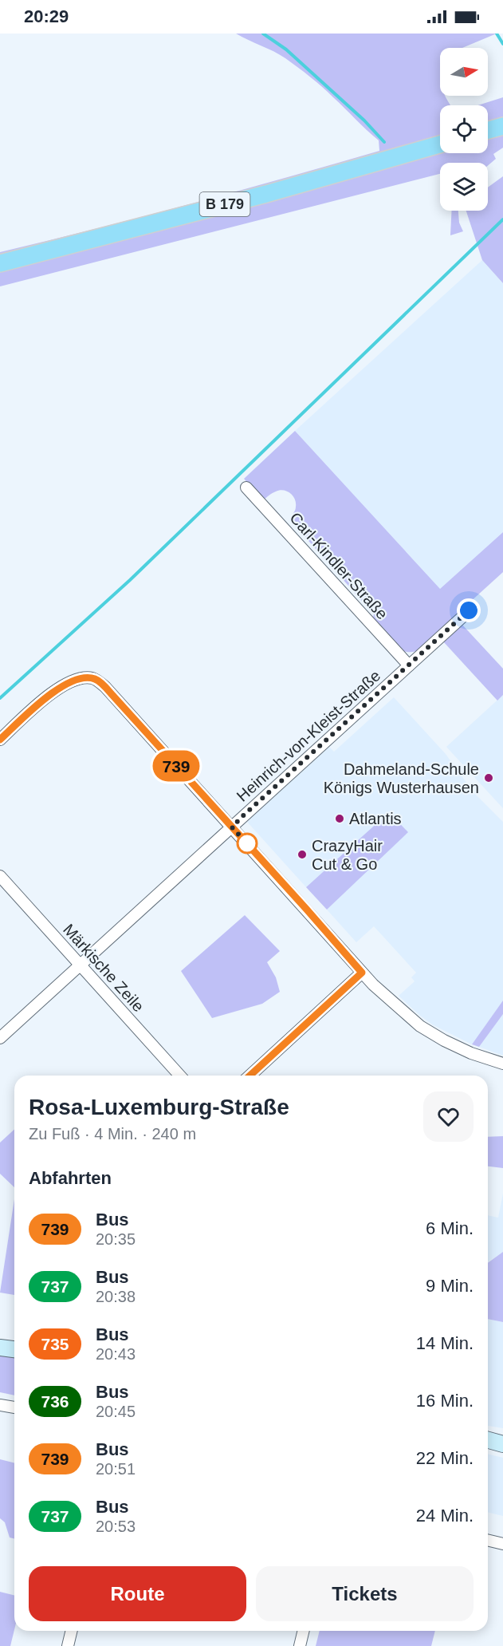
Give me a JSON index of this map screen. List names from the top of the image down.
{
  "streets": {
    "main road": ["B 179"],
    "street": ["Carl-Kindler-Straße", "Heinrich-von-Kleist-Straße", "Märkische Zeile"]
  },
  "crossings": [
    ["Carl-Kindler-Straße", "Heinrich-von-Kleist-Straße"],
    ["Heinrich-von-Kleist-Straße", "Märkische Zeile"]
  ],
  "places": ["Dahmeland-Schule Königs Wusterhausen", "Atlantis", "CrazyHair Cut & Go"],
  "lines": ["bus line 739"],
  "north": "right",
  "page": {
    "status": "20:29",
    "on_map": "739",
    "heading": [
      ["Rosa-Luxemburg-Straße", "Zu Fuß · 4 Min. · 240 m"],
      "Abfahrten"
    ],
    "list": [
      {
        "mark": "739",
        "name": "Bus",
        "note": "20:35",
        "value": "6 Min."
      },
      {
        "mark": "737",
        "name": "Bus",
        "note": "20:38",
        "value": "9 Min."
      },
      {
        "mark": "735",
        "name": "Bus",
        "note": "20:43",
        "value": "14 Min."
      },
      {
        "mark": "736",
        "name": "Bus",
        "note": "20:45",
        "value": "16 Min."
      },
      {
        "mark": "739",
        "name": "Bus",
        "note": "20:51",
        "value": "22 Min."
      },
      {
        "mark": "737",
        "name": "Bus",
        "note": "20:53",
        "value": "24 Min."
      }
    ],
    "buttons": ["Route", "Tickets"]
  }
}
